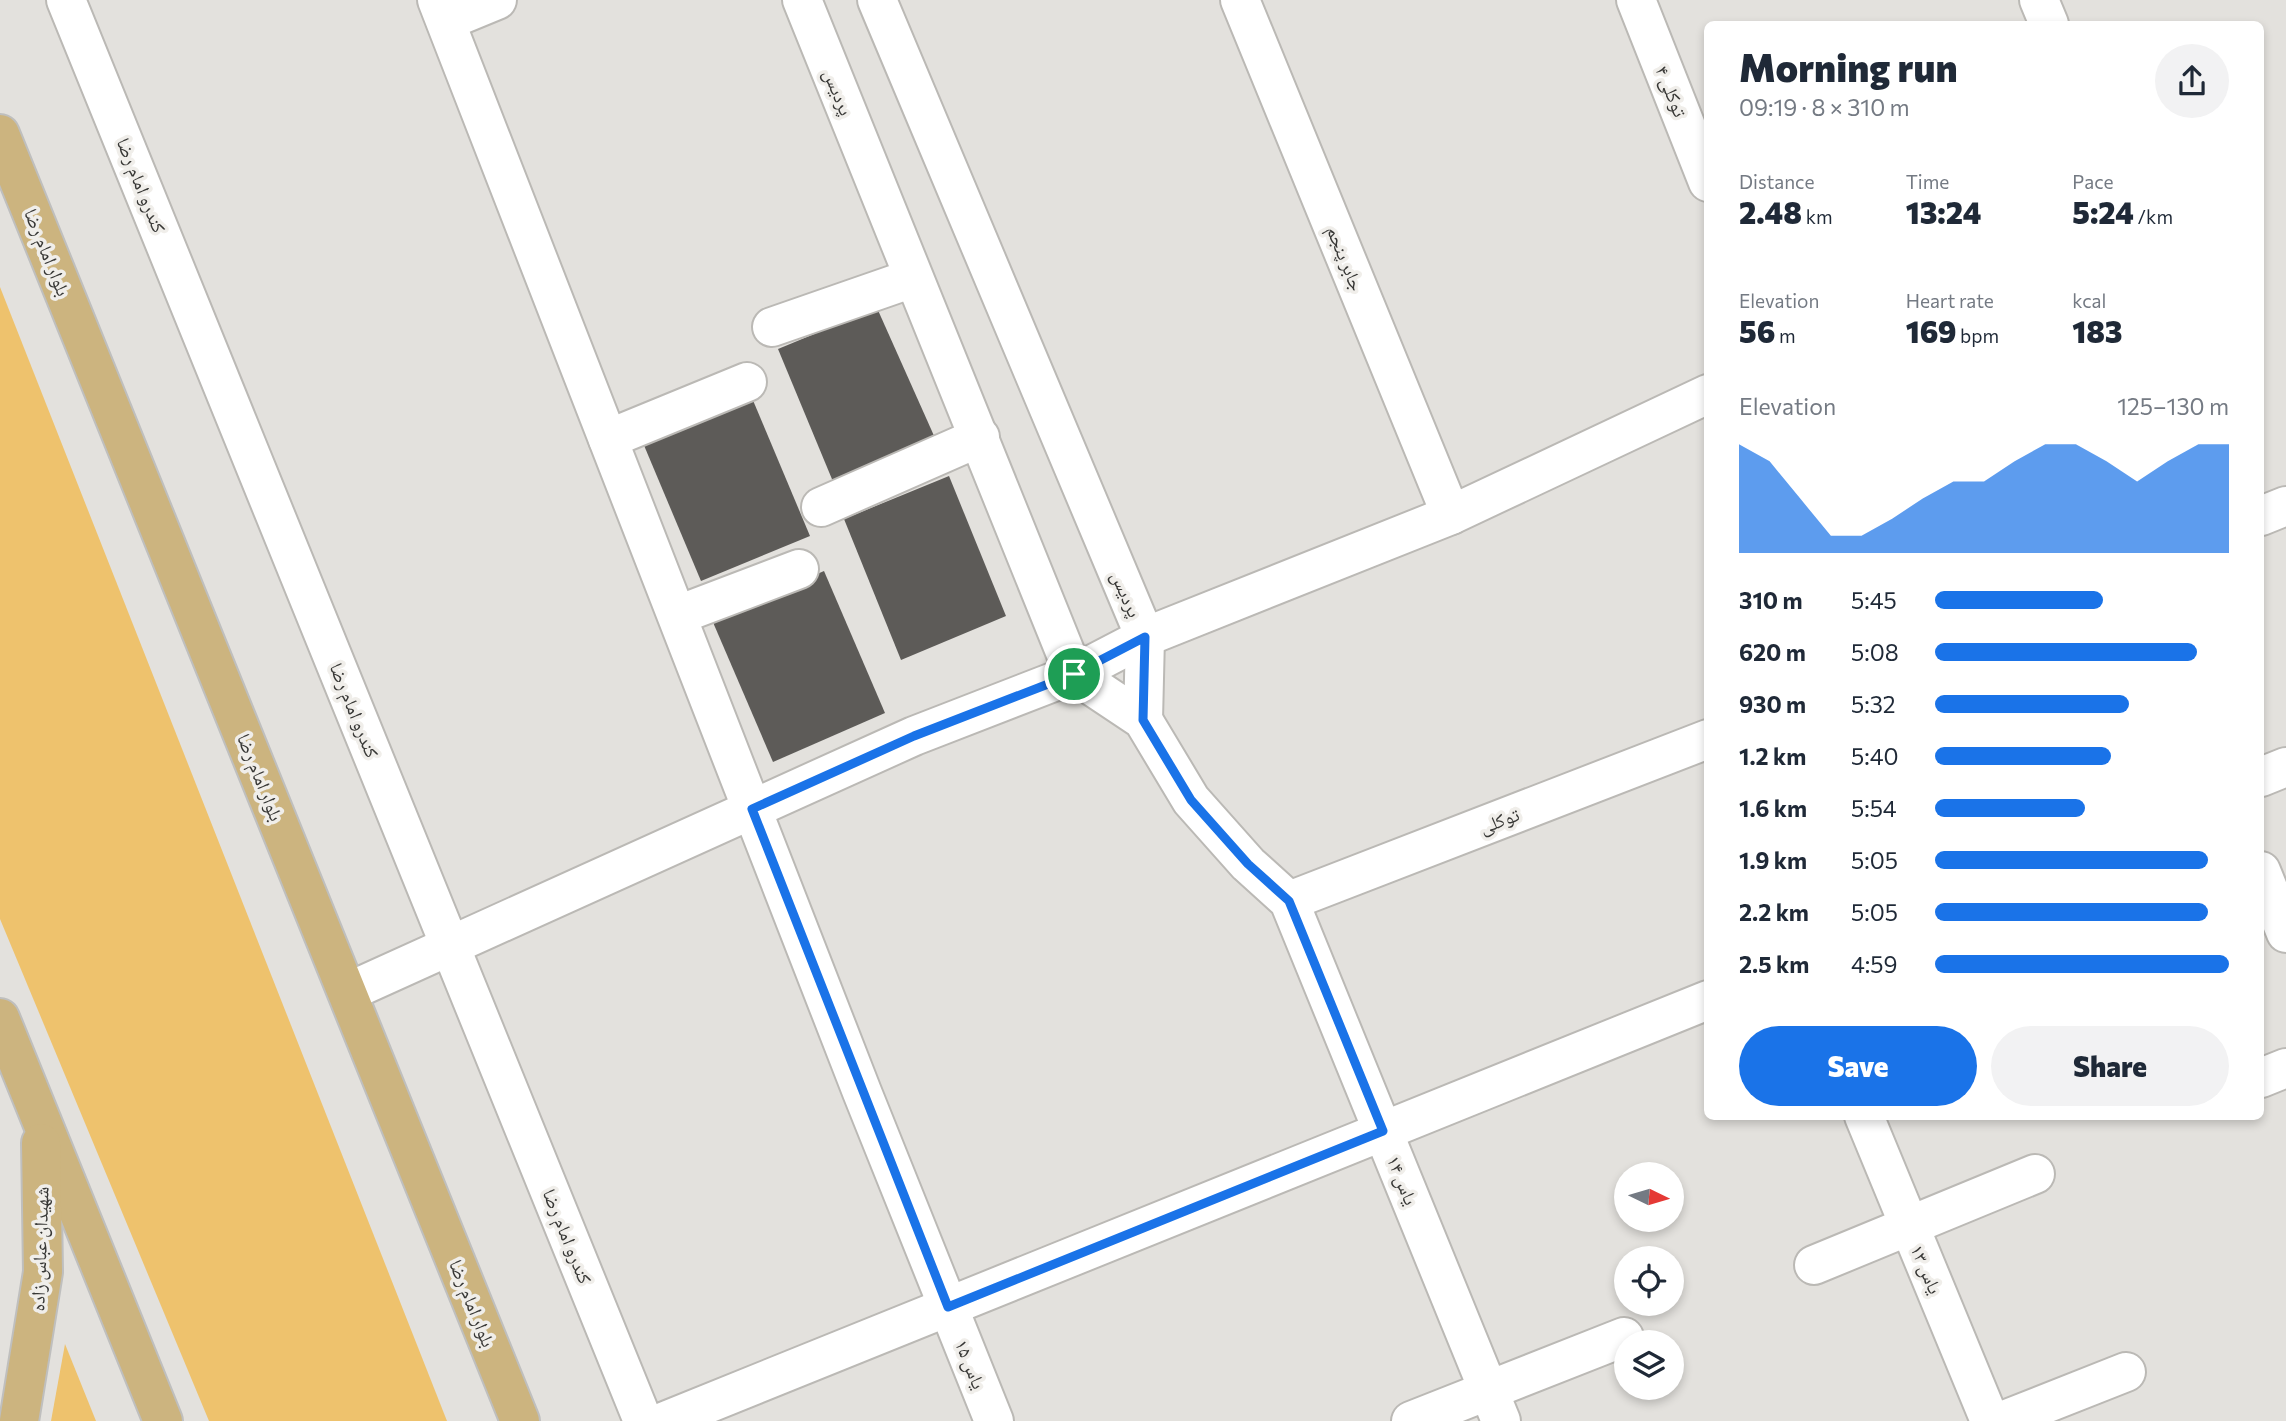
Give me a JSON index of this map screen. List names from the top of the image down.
{
  "streets": {
    "main road": ["بلوار امام رضا", "شهیدان عباس زاده"],
    "street": [
      "توکلی ۴",
      "پردیس",
      "کندرو امام رضا",
      "جابر پنجم",
      "توکلی",
      "یاس ۱۴",
      "یاس ۱۳",
      "یاس ۱۵"
    ]
  },
  "crossings": [
    ["توکلی", "یاس ۱۴"]
  ],
  "north": "right",
  "page": {
    "heading": ["Morning run", "09:19 · 8 × 310 m"],
    "stats": [
      ["Distance", "2.48 km"],
      ["Time", "13:24"],
      ["Pace", "5:24 /km"],
      ["Elevation", "56 m"],
      ["Heart rate", "169 bpm"],
      ["kcal", "183"]
    ],
    "chart": ["Elevation", "125–130 m"],
    "list": [
      {
        "name": "310 m",
        "note": "5:45"
      },
      {
        "name": "620 m",
        "note": "5:08"
      },
      {
        "name": "930 m",
        "note": "5:32"
      },
      {
        "name": "1.2 km",
        "note": "5:40"
      },
      {
        "name": "1.6 km",
        "note": "5:54"
      },
      {
        "name": "1.9 km",
        "note": "5:05"
      },
      {
        "name": "2.2 km",
        "note": "5:05"
      },
      {
        "name": "2.5 km",
        "note": "4:59"
      }
    ],
    "buttons": ["Save", "Share"]
  }
}
